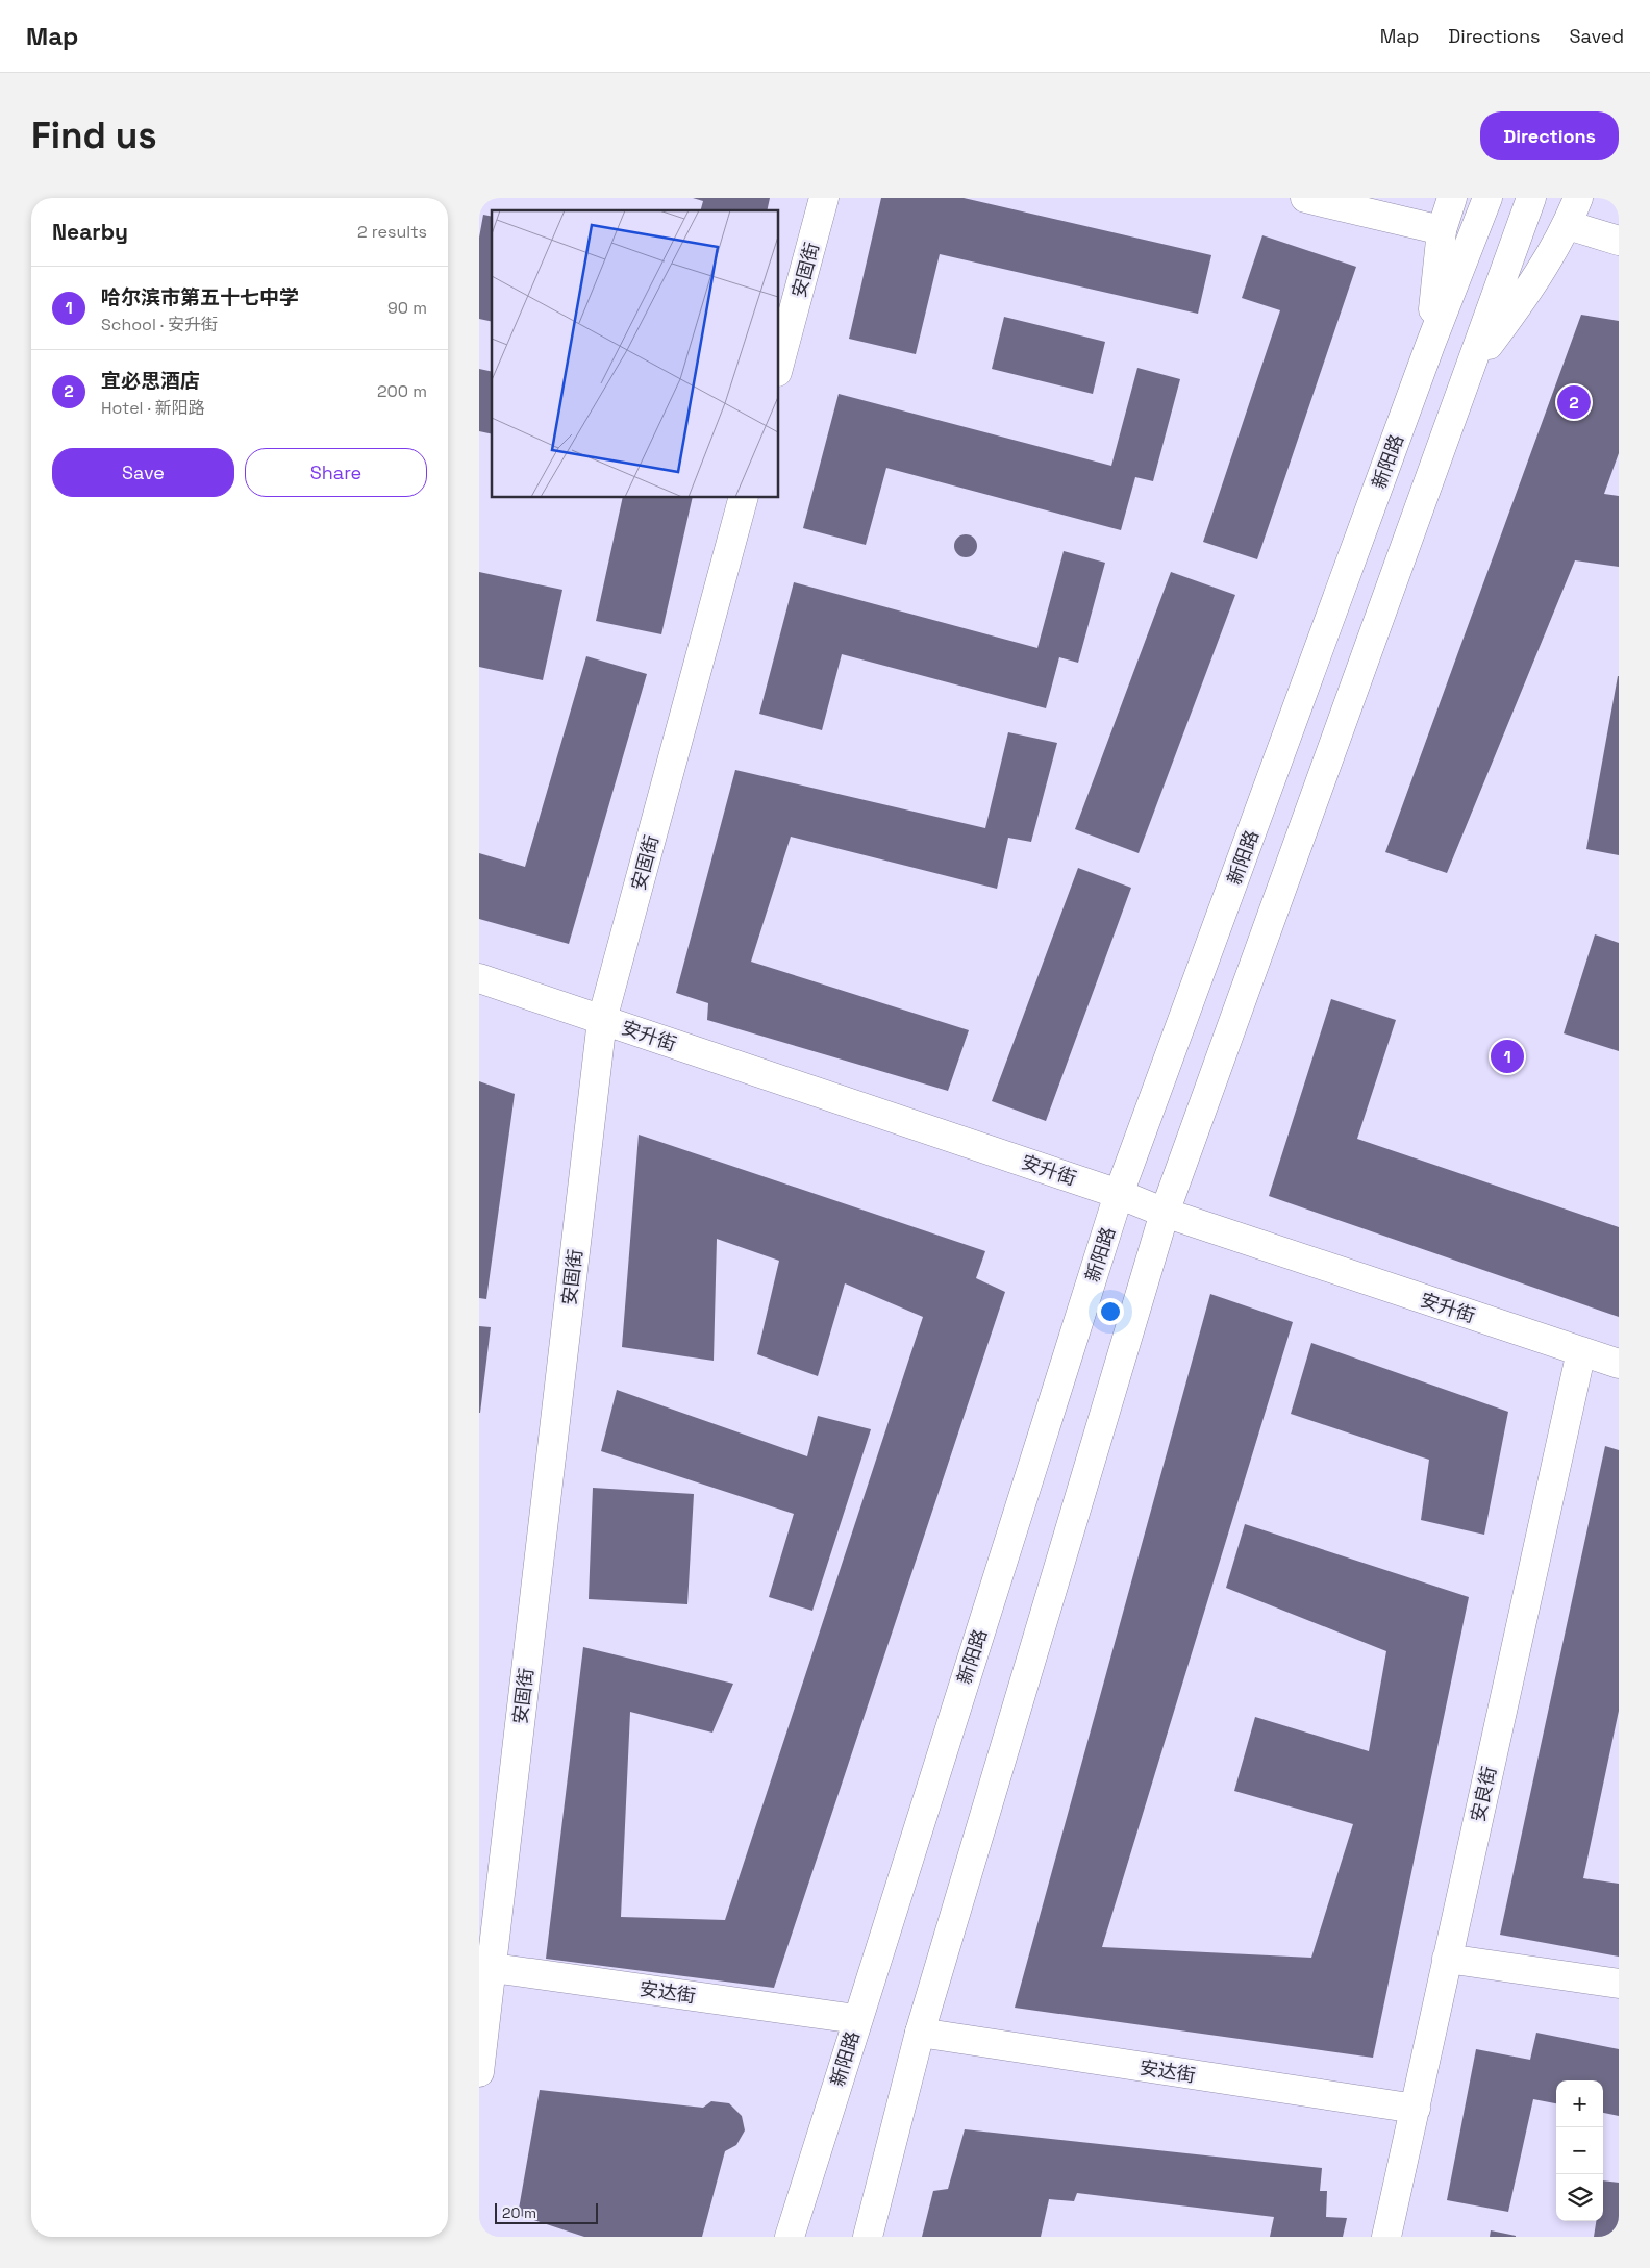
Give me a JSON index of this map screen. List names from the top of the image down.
{
  "streets": {
    "main road": [
      "安固街",
      "新阳路",
      "安升街",
      "安良街",
      "安达街"
    ]
  },
  "crossings": [
    ["安固街", "安升街"],
    ["安固街", "安达街"],
    ["新阳路", "安升街"],
    ["新阳路", "安达街"],
    ["安升街", "安良街"],
    ["安良街", "安达街"]
  ],
  "scale_bar": "20 m",
  "page": {
    "header": "Map",
    "nav": ["Map", "Directions", "Saved"],
    "buttons": [
      "Directions",
      ["Save", "Share"]
    ],
    "title": "Find us",
    "heading": ["Nearby", "2 results"],
    "list": [
      {
        "mark": "1",
        "name": "哈尔滨市第五十七中学",
        "note": "School · 安升街",
        "value": "90 m"
      },
      {
        "mark": "2",
        "name": "宜必思酒店",
        "note": "Hotel · 新阳路",
        "value": "200 m"
      }
    ],
    "pins": ["2", "1"],
    "map_buttons": ["+", "−"],
    "scale": "20 m"
  }
}
